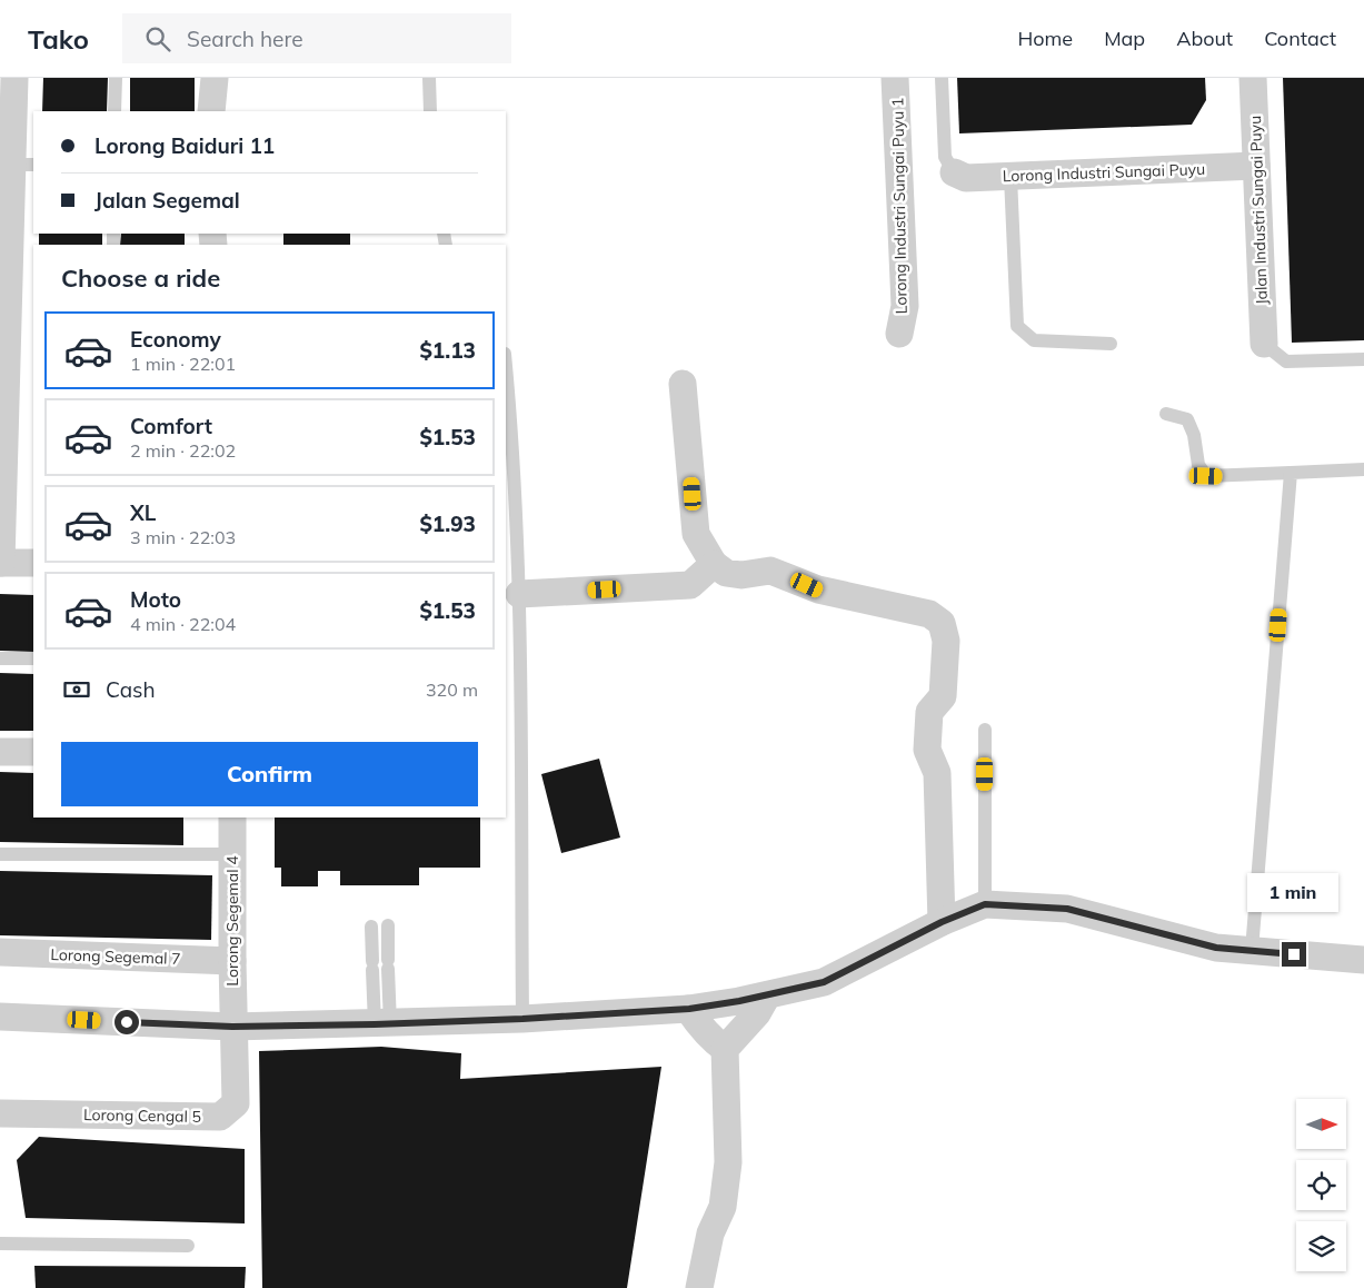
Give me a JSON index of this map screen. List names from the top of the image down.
{
  "streets": {
    "street": [
      "Lorong Industri Sungai Puyu",
      "Lorong Industri Sungai Puyu 1",
      "Jalan Industri Sungai Puyu",
      "Lorong Segemal 4",
      "Lorong Segemal 7",
      "Lorong Cengal 5"
    ]
  },
  "crossings": [
    ["Lorong Industri Sungai Puyu", "Jalan Industri Sungai Puyu"],
    ["Lorong Segemal 4", "Lorong Segemal 7"],
    ["Lorong Segemal 4", "Lorong Cengal 5"]
  ],
  "north": "right",
  "page": {
    "header": "Tako",
    "search": "Search here",
    "nav": [
      "Home",
      "Map",
      "About",
      "Contact"
    ],
    "banner": ["Lorong Baiduri 11", "Jalan Segemal"],
    "heading": "Choose a ride",
    "list": [
      {
        "name": "Economy",
        "note": "1 min · 22:01",
        "value": "$1.13"
      },
      {
        "name": "Comfort",
        "note": "2 min · 22:02",
        "value": "$1.53"
      },
      {
        "name": "XL",
        "note": "3 min · 22:03",
        "value": "$1.93"
      },
      {
        "name": "Moto",
        "note": "4 min · 22:04",
        "value": "$1.53"
      }
    ],
    "pay": ["Cash", "320 m"],
    "buttons": "Confirm",
    "bubble": "1 min"
  }
}
